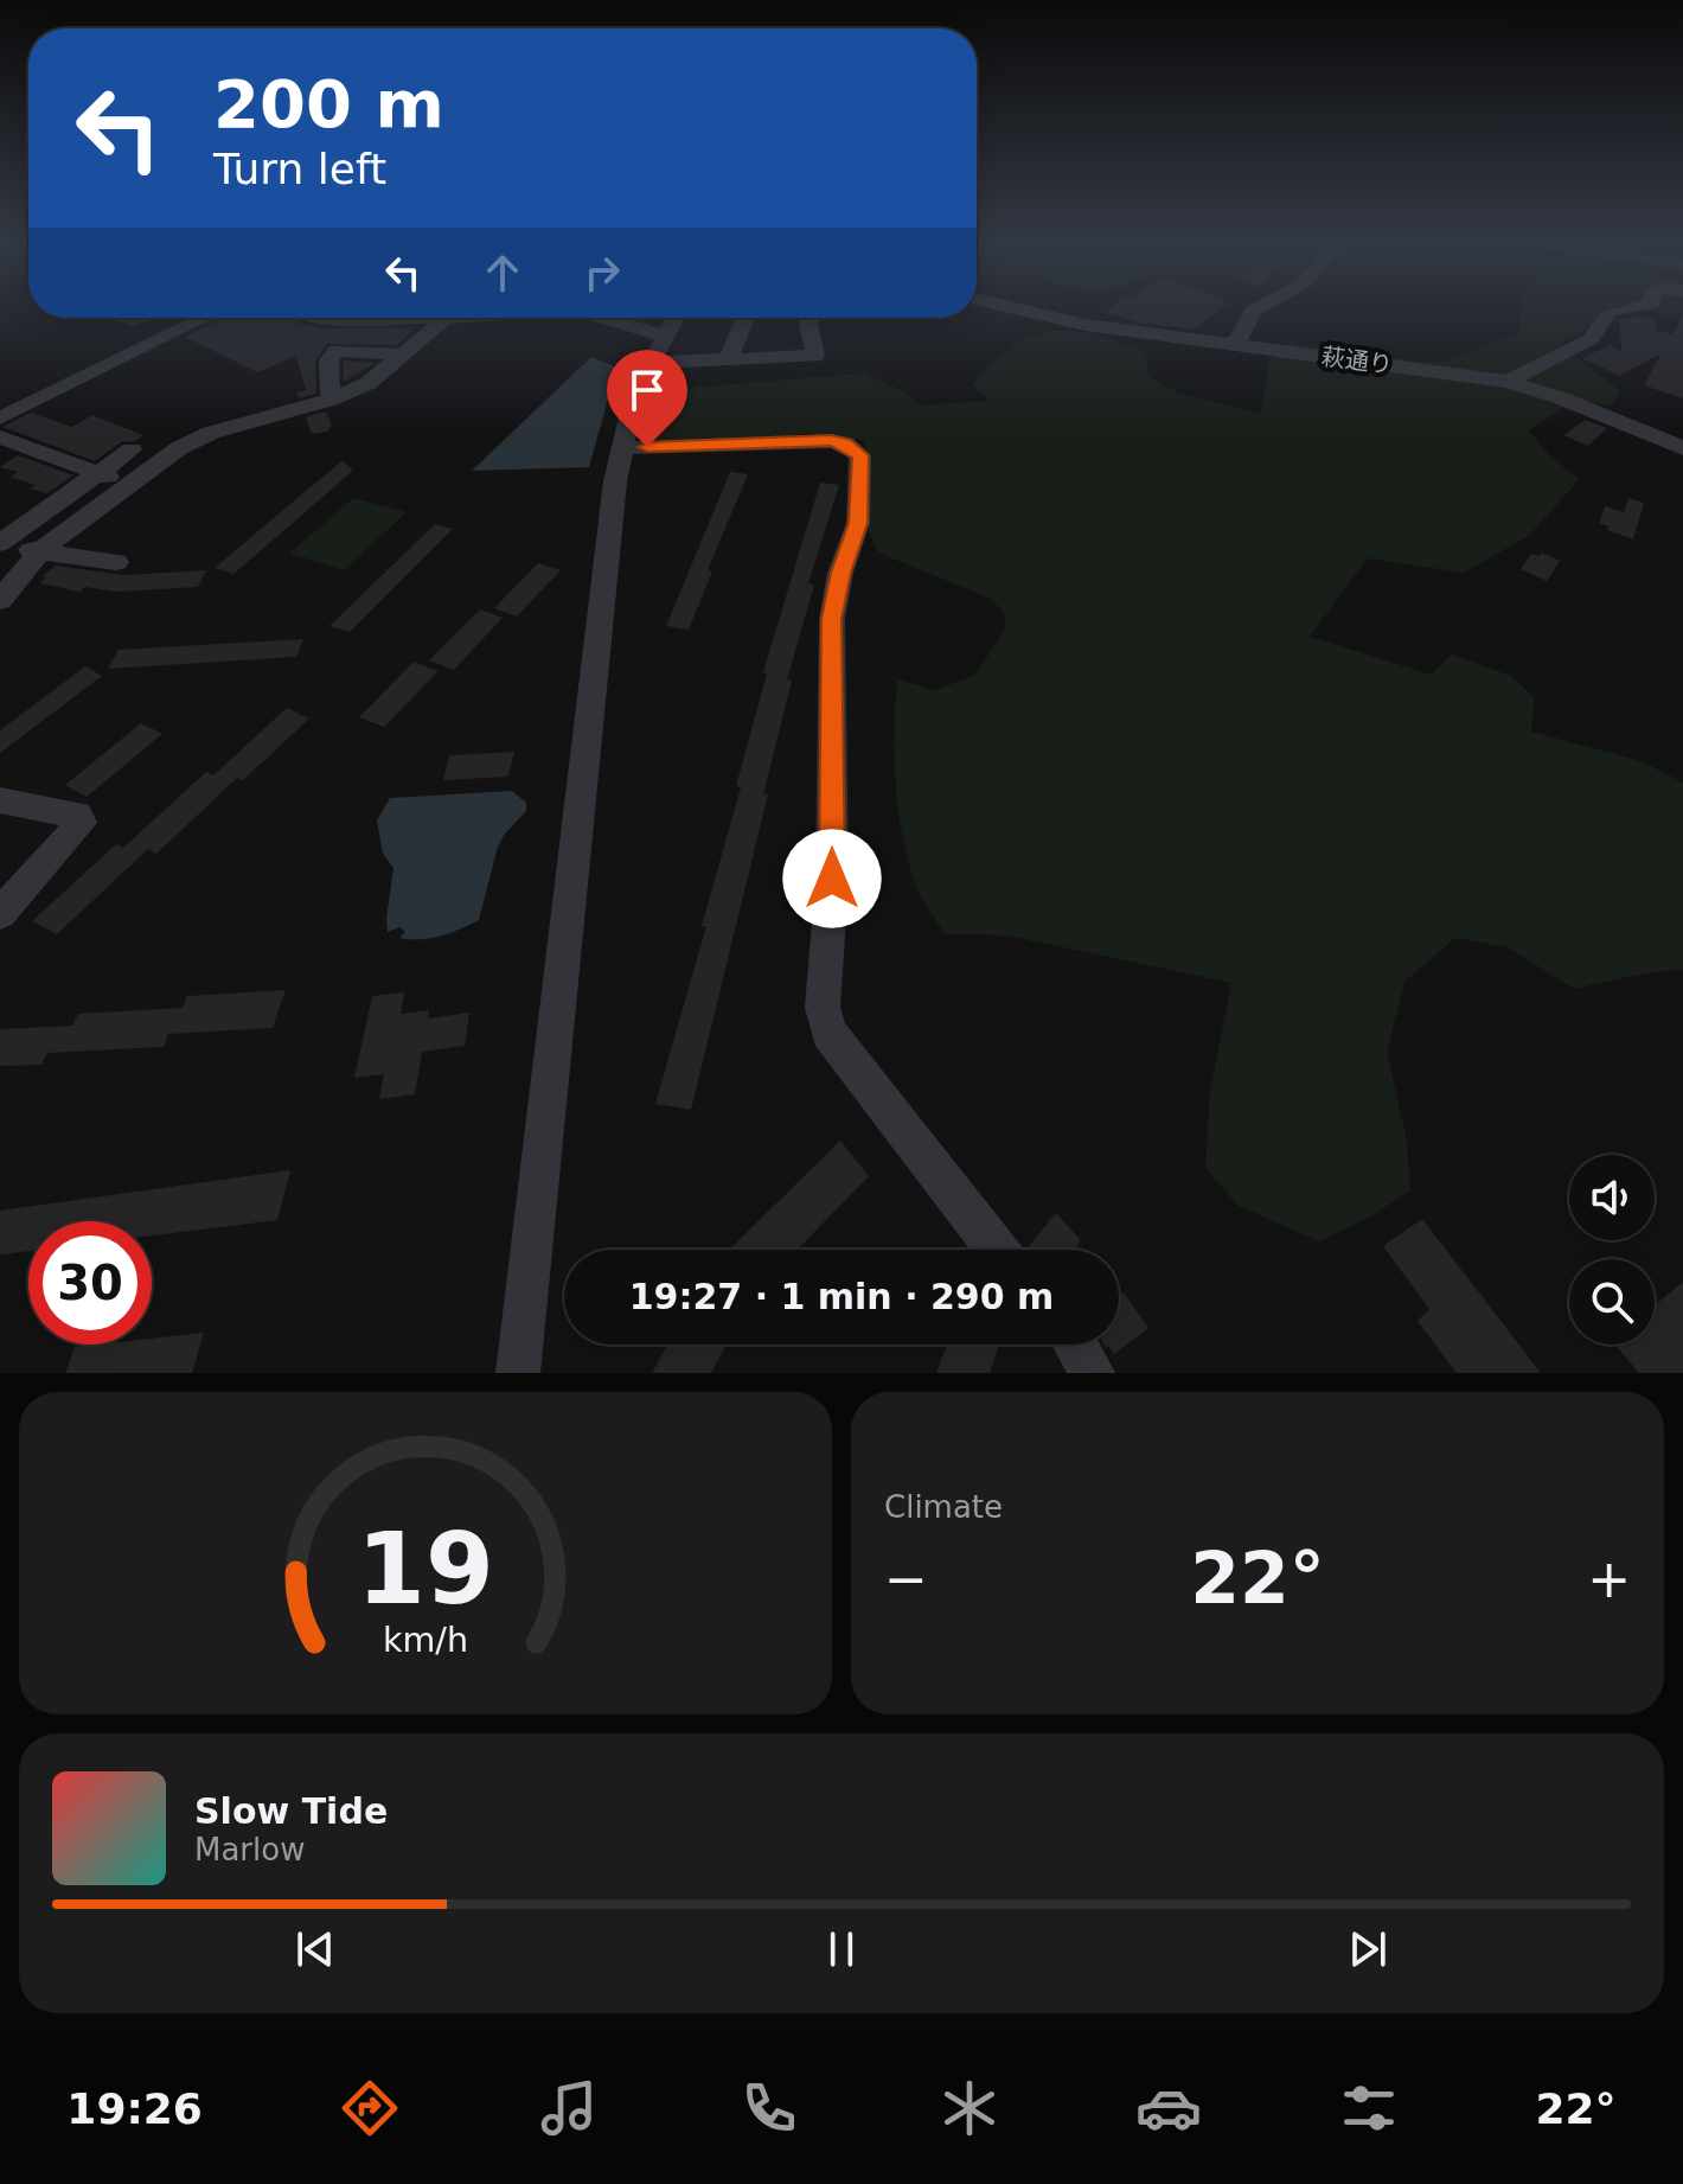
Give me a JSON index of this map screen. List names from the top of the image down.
{
  "streets": {
    "street": ["萩通り"]
  },
  "page": {
    "turn": ["200 m", "Turn left"],
    "limit": "30",
    "trip": "19:27 · 1 min · 290 m",
    "tile": "Climate",
    "heat": ["−", "22°", "+"],
    "song": ["Slow Tide", "Marlow"],
    "tabs": ["19:26", "22°"],
    "gauge": ["19", "km/h"]
  }
}
